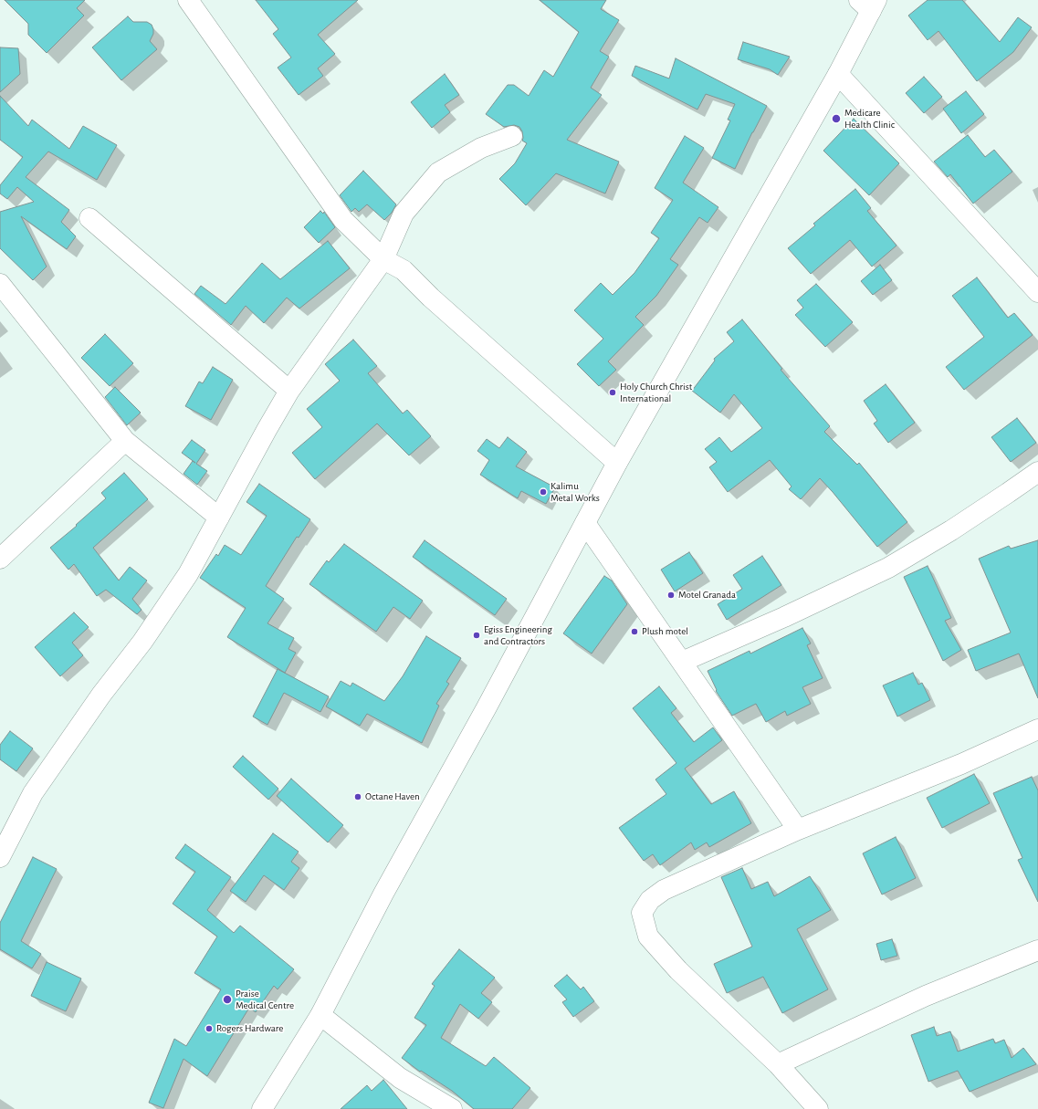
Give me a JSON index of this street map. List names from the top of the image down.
{
  "places": [
    "Medicare Health Clinic",
    "Holy Church Christ International",
    "Kalimu Metal Works",
    "Motel Granada",
    "Plush motel",
    "Egiss Engineering and Contractors",
    "Octane Haven",
    "Praise Medical Centre",
    "Rogers Hardware"
  ]
}
